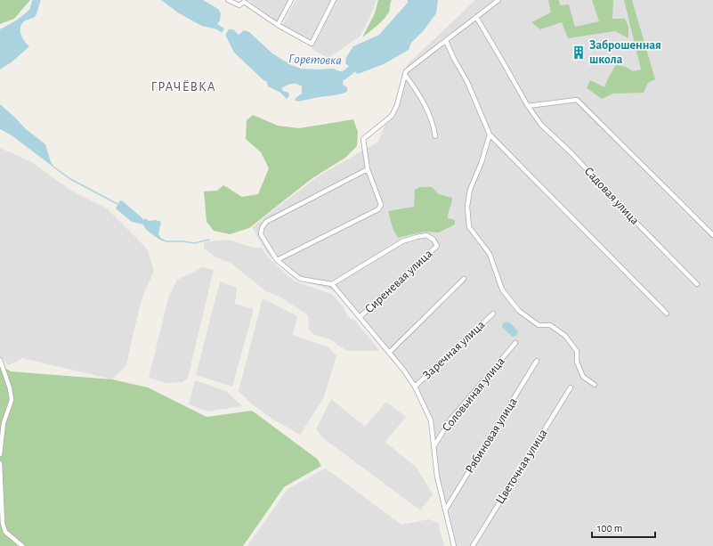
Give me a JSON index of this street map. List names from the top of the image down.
{
  "streets": {
    "street": [
      "Садовая улица",
      "Сиреневая улица",
      "Заречная улица",
      "Соловьиная улица",
      "Рябиновая улица",
      "Цветочная улица"
    ]
  },
  "districts": ["ГРАЧЁВКА"],
  "water": ["Горетовка"],
  "places": {
    "building": ["Заброшенная школа"]
  },
  "scale_bar": "100 m"
}
